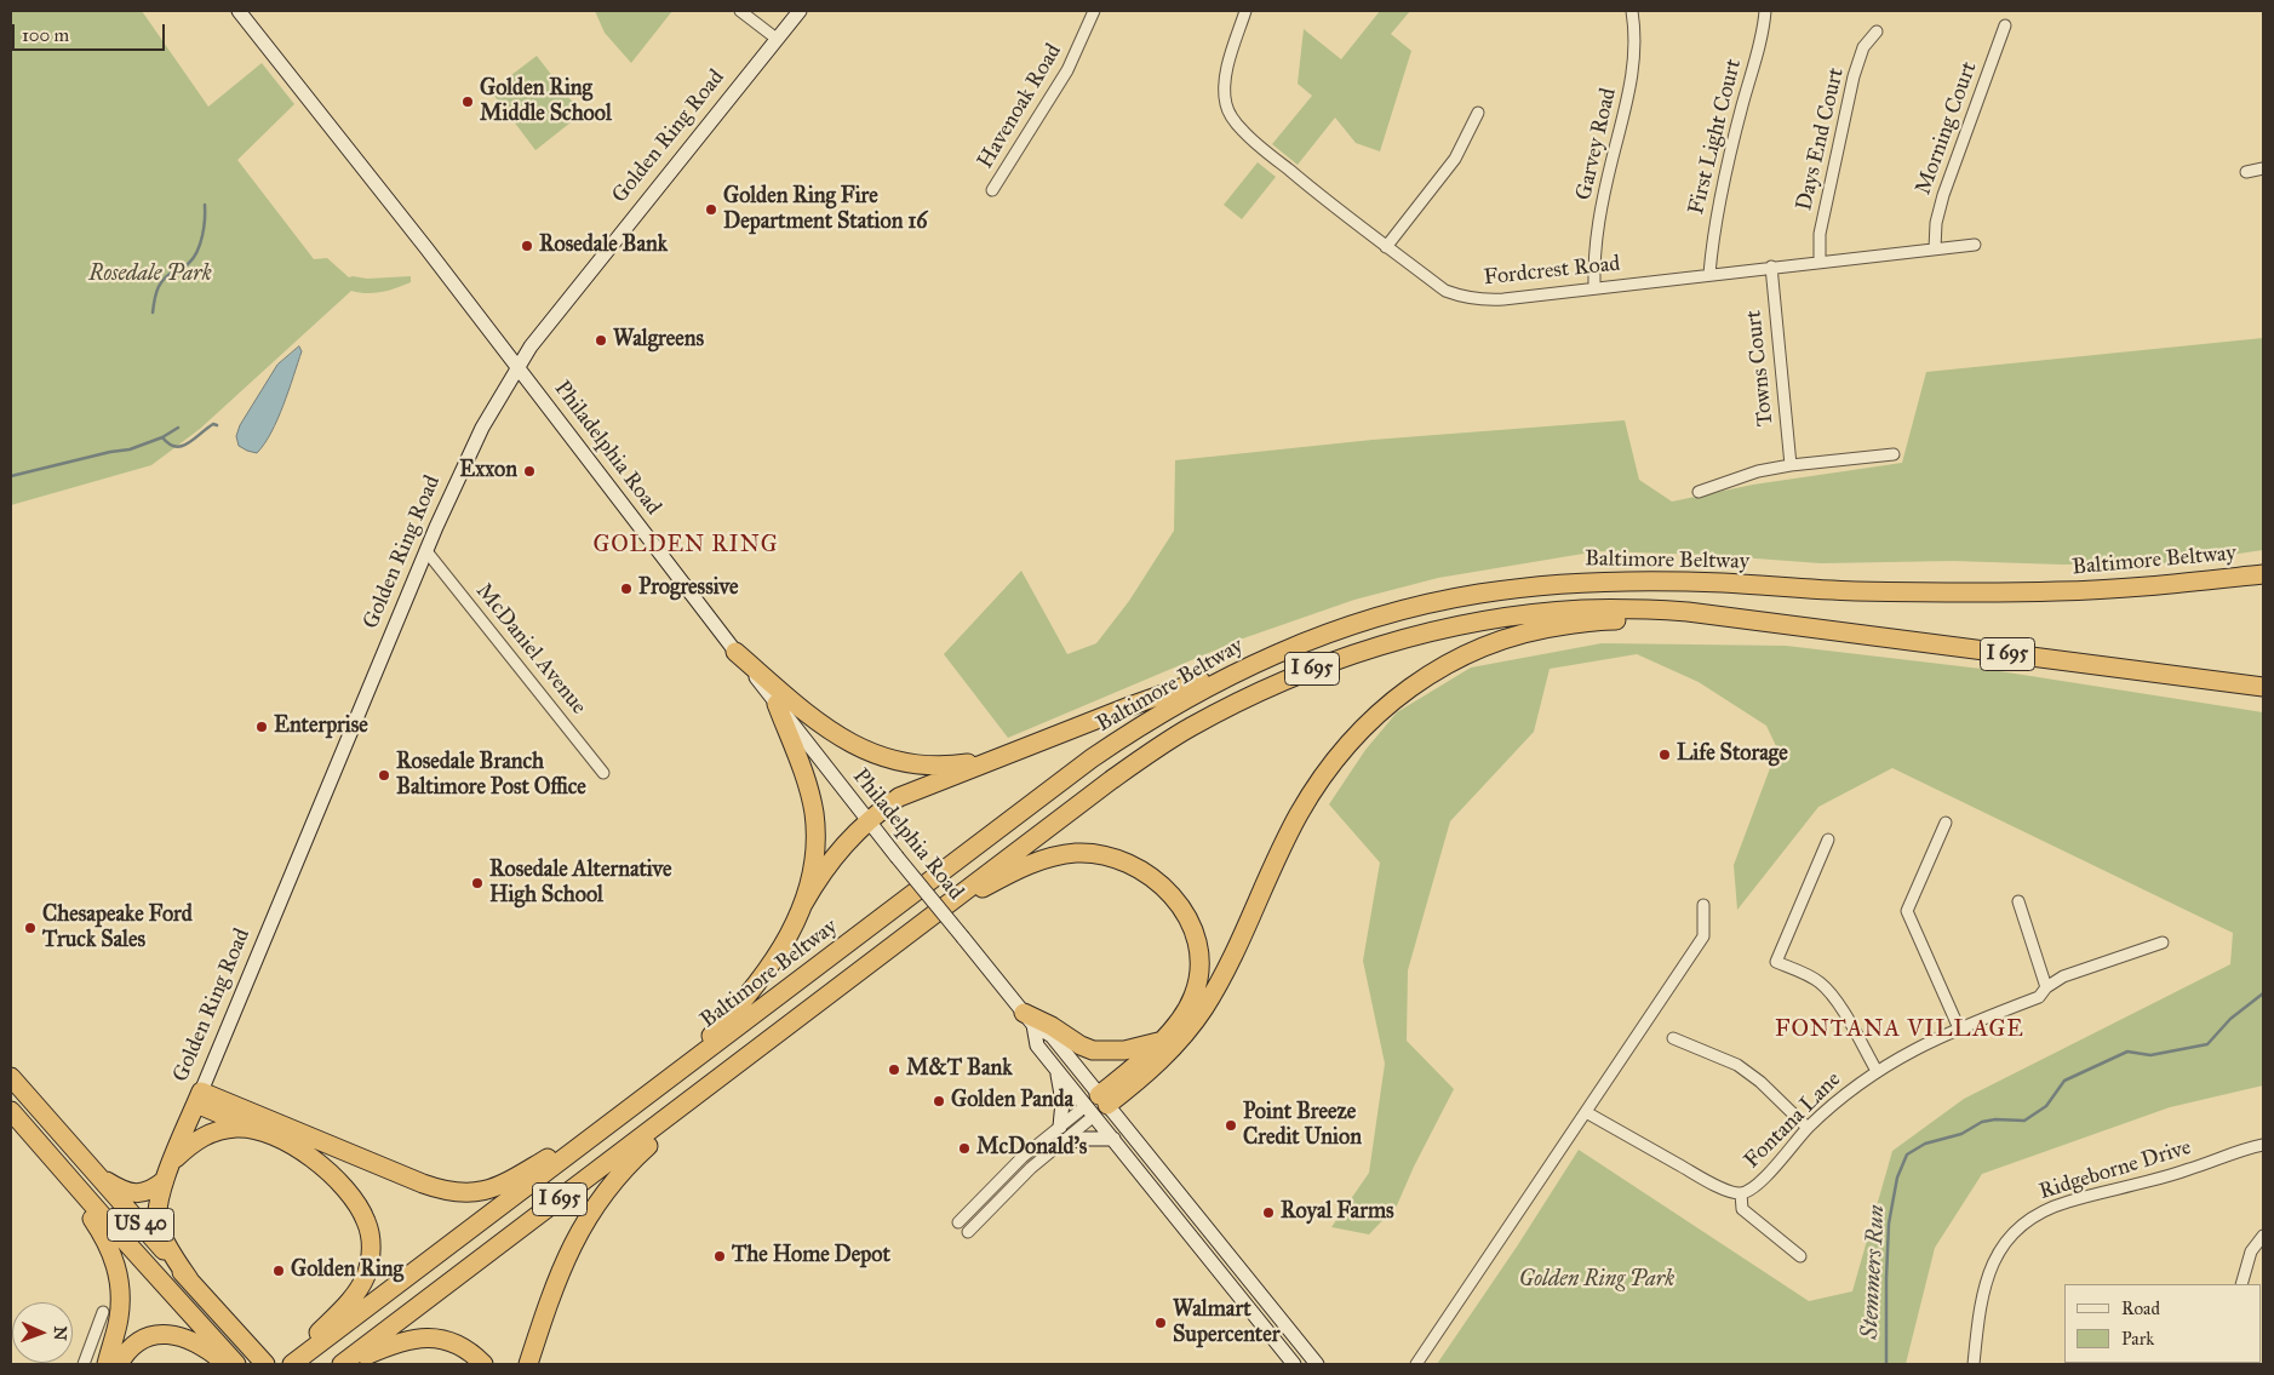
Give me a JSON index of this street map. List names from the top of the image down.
{
  "streets": {
    "highway": [
      "Golden Ring Road",
      "Baltimore Beltway",
      "I 695",
      "US 40"
    ],
    "main road": ["Philadelphia Road"],
    "street": [
      "Havenoak Road",
      "Morning Court",
      "First Light Court",
      "Days End Court",
      "Garvey Road",
      "Fordcrest Road",
      "Towns Court",
      "McDaniel Avenue",
      "Fontana Lane",
      "Ridgeborne Drive"
    ]
  },
  "crossings": [
    ["Morning Court", "Fordcrest Road"],
    ["Golden Ring Road", "Philadelphia Road"],
    ["Golden Ring Road", "McDaniel Avenue"],
    ["Golden Ring Road", "US 40"],
    ["First Light Court", "Fordcrest Road"],
    ["Days End Court", "Fordcrest Road"],
    ["Garvey Road", "Fordcrest Road"],
    ["Fordcrest Road", "Towns Court"]
  ],
  "districts": ["GOLDEN RING", "FONTANA VILLAGE"],
  "water": ["Stemmers Run"],
  "parks": ["Rosedale Park", "Golden Ring Park"],
  "places": [
    "Golden Ring Middle School",
    "Golden Ring Fire Department Station 16",
    "Rosedale Bank",
    "Walgreens",
    "Exxon",
    "Progressive",
    "Enterprise",
    "Life Storage",
    "Rosedale Branch Baltimore Post Office",
    "Rosedale Alternative High School",
    "Chesapeake Ford Truck Sales",
    "M&T Bank",
    "Golden Panda",
    "Point Breeze Credit Union",
    "McDonald's",
    "Royal Farms",
    "The Home Depot",
    "Golden Ring",
    "Walmart Supercenter"
  ],
  "legend": ["Road", "Park"],
  "scale_bar": "100 m",
  "north": "right"
}
